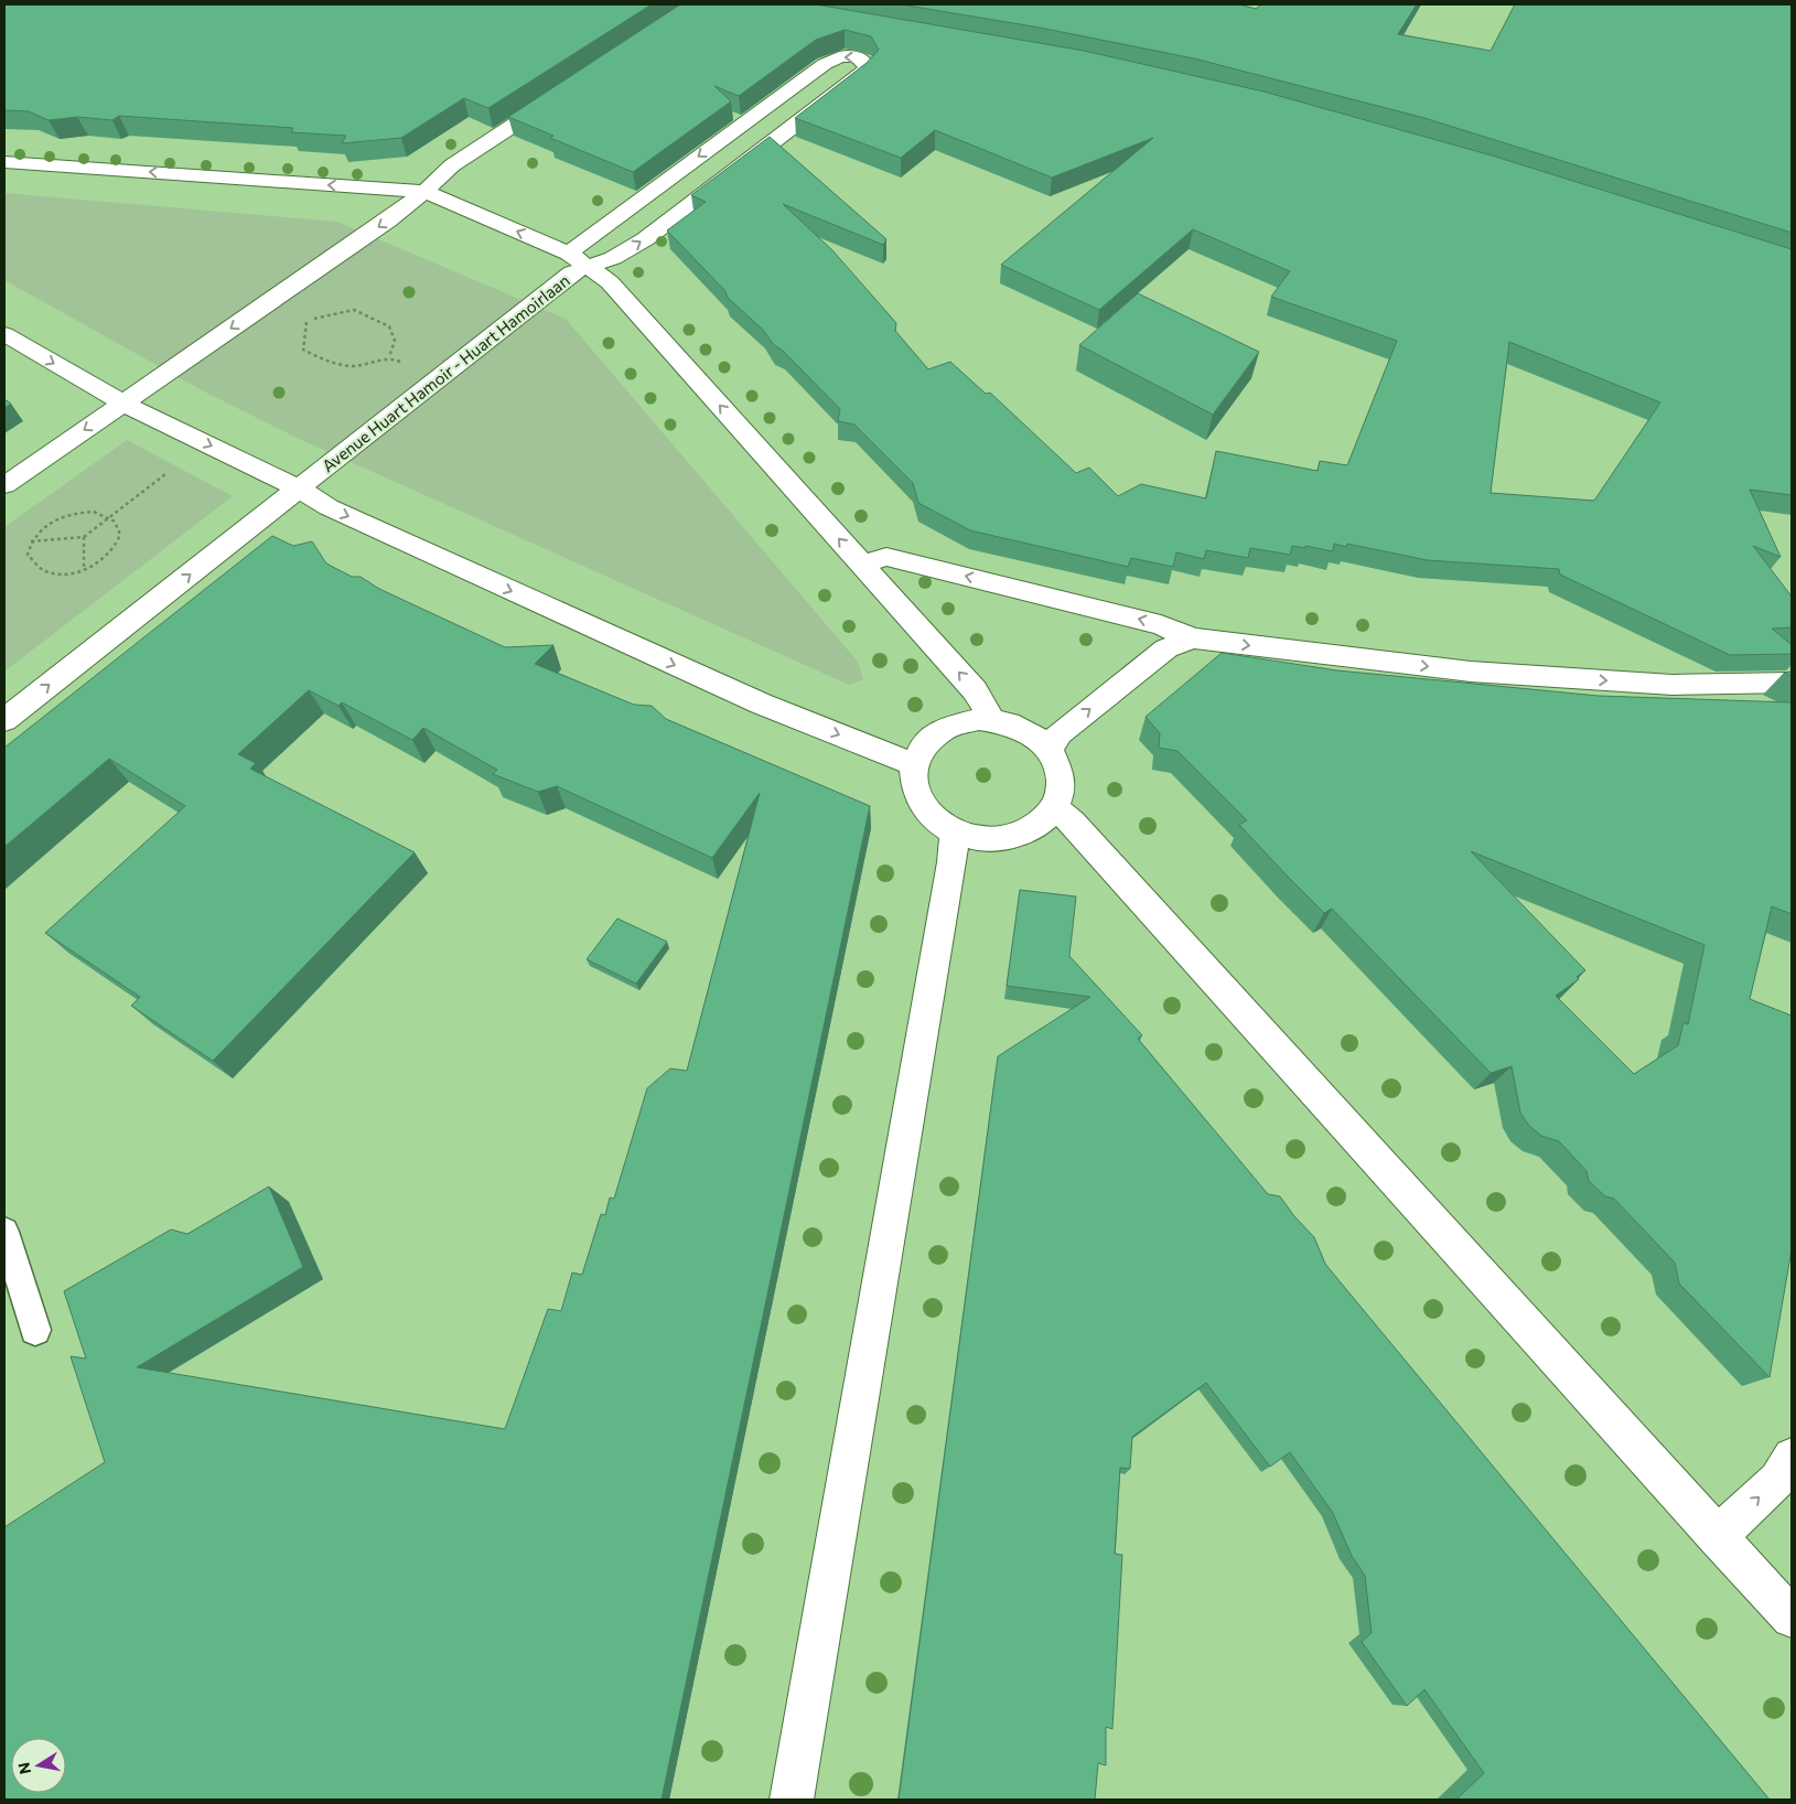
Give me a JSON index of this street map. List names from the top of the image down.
{
  "streets": {
    "street": ["Avenue Huart Hamoir - Huart Hamoirlaan"]
  },
  "north": "left"
}
